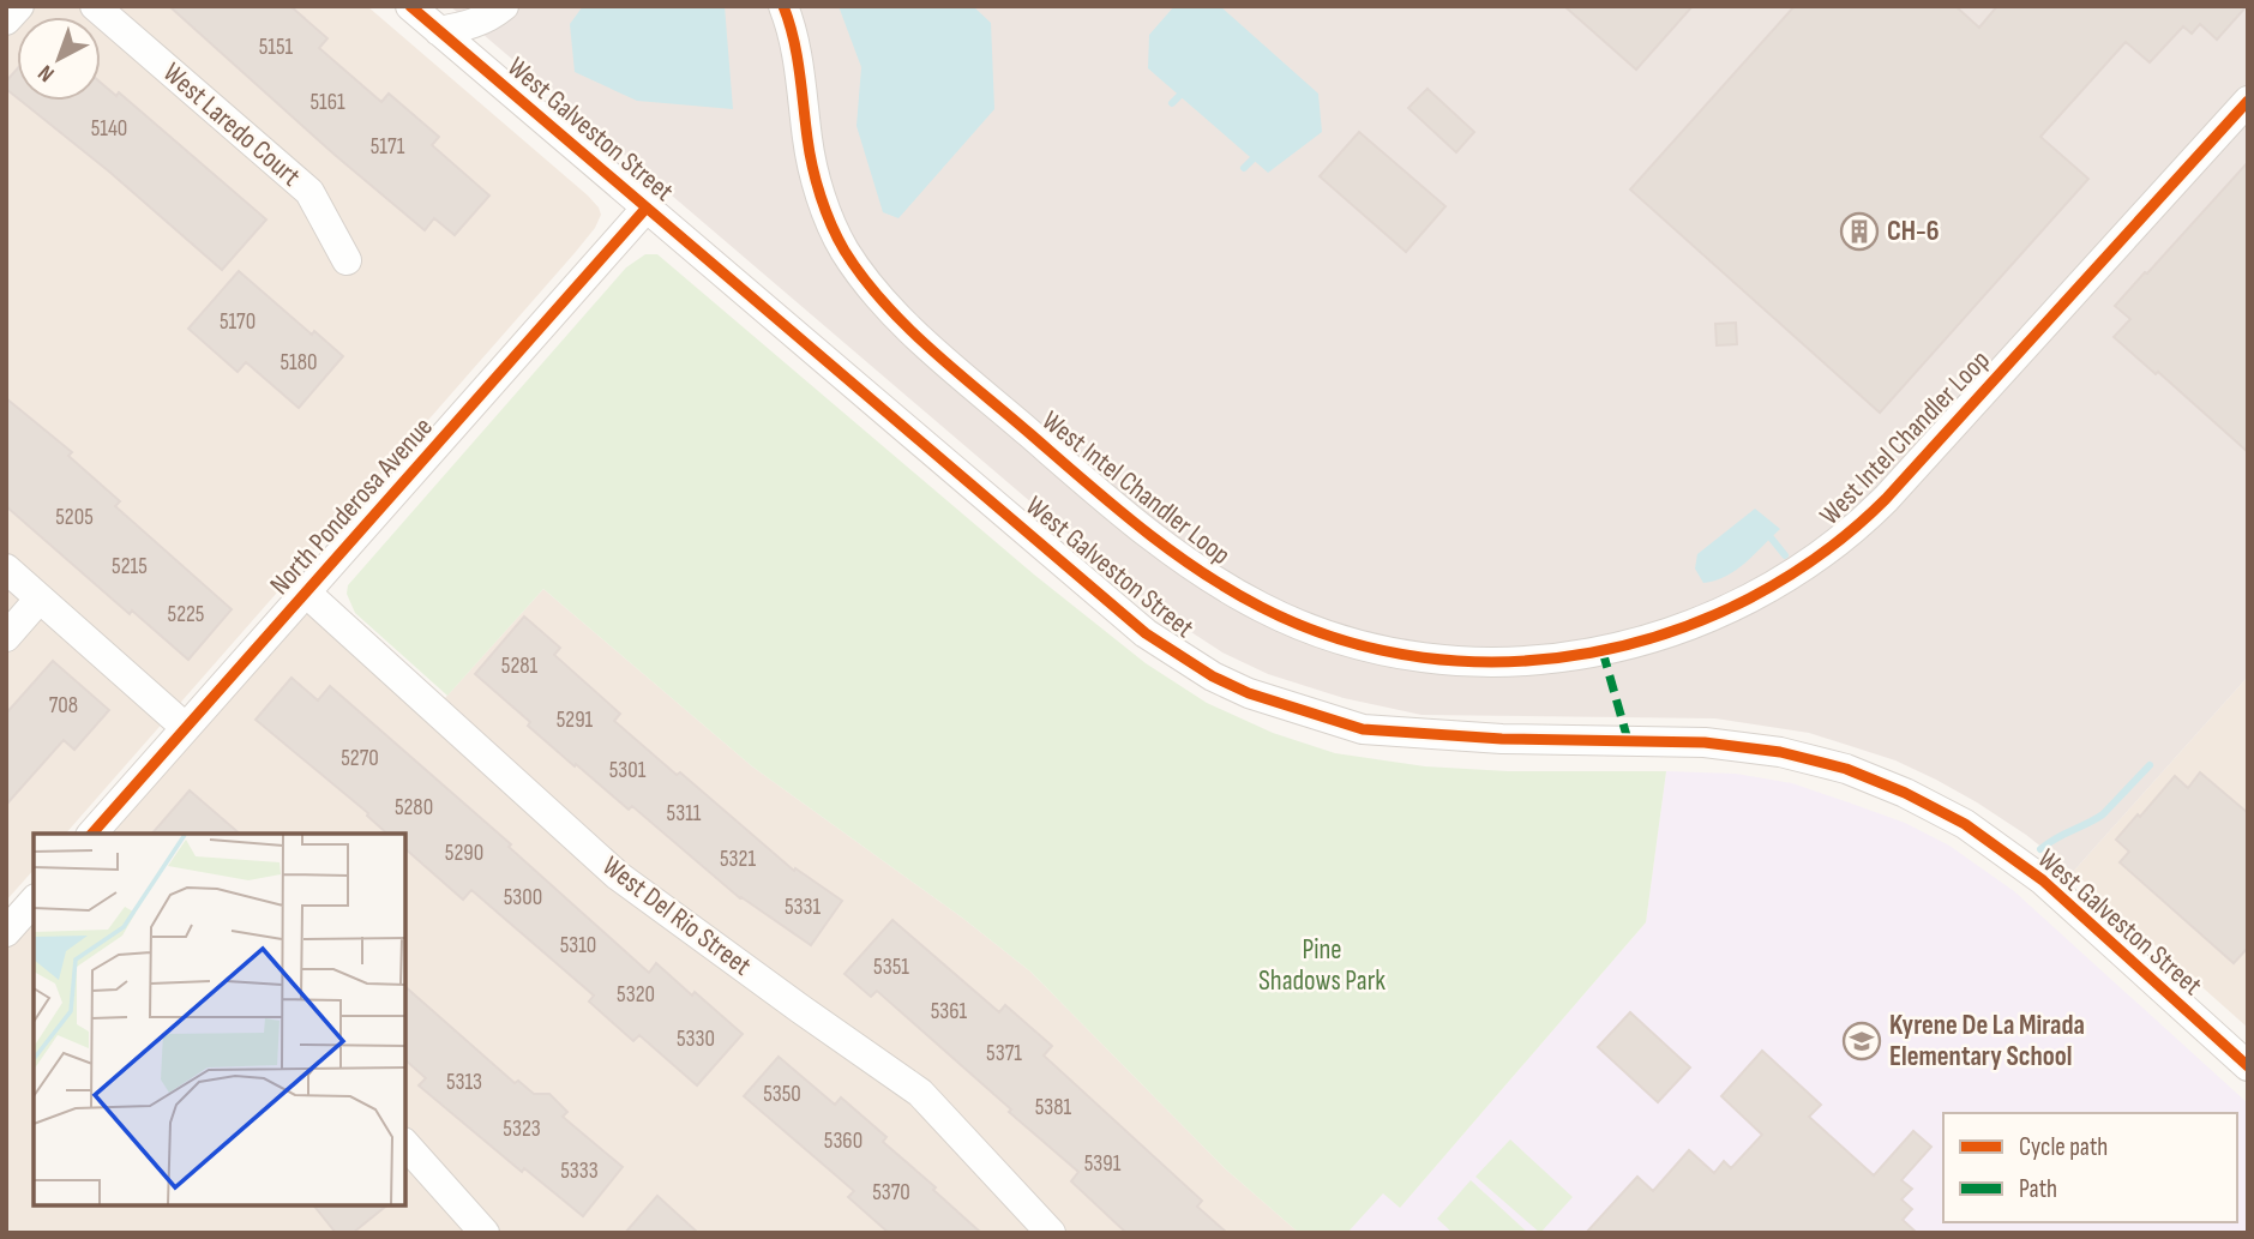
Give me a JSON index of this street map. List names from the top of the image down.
{
  "streets": {
    "street": [
      "West Laredo Court",
      "West Galveston Street",
      "West Intel Chandler Loop",
      "North Ponderosa Avenue",
      "West Del Rio Street"
    ]
  },
  "crossings": [
    ["West Galveston Street", "North Ponderosa Avenue"],
    ["North Ponderosa Avenue", "West Del Rio Street"]
  ],
  "parks": ["Pine Shadows Park"],
  "places": {
    "building": ["CH-6"],
    "school or university": ["Kyrene De La Mirada Elementary School"]
  },
  "house_numbers": [
    "5151",
    "5161",
    "5140",
    "5171",
    "5170",
    "5180",
    "5205",
    "5215",
    "5225",
    "5281",
    "708",
    "5291",
    "5270",
    "5301",
    "5280",
    "5311",
    "5290",
    "5321",
    "5300",
    "5331",
    "5310",
    "5351",
    "5320",
    "5361",
    "5330",
    "5371",
    "5313",
    "5350",
    "5381",
    "5323",
    "5360",
    "5391",
    "5333",
    "5370"
  ],
  "legend": ["Cycle path", "Path"],
  "north": "bottom left"
}
